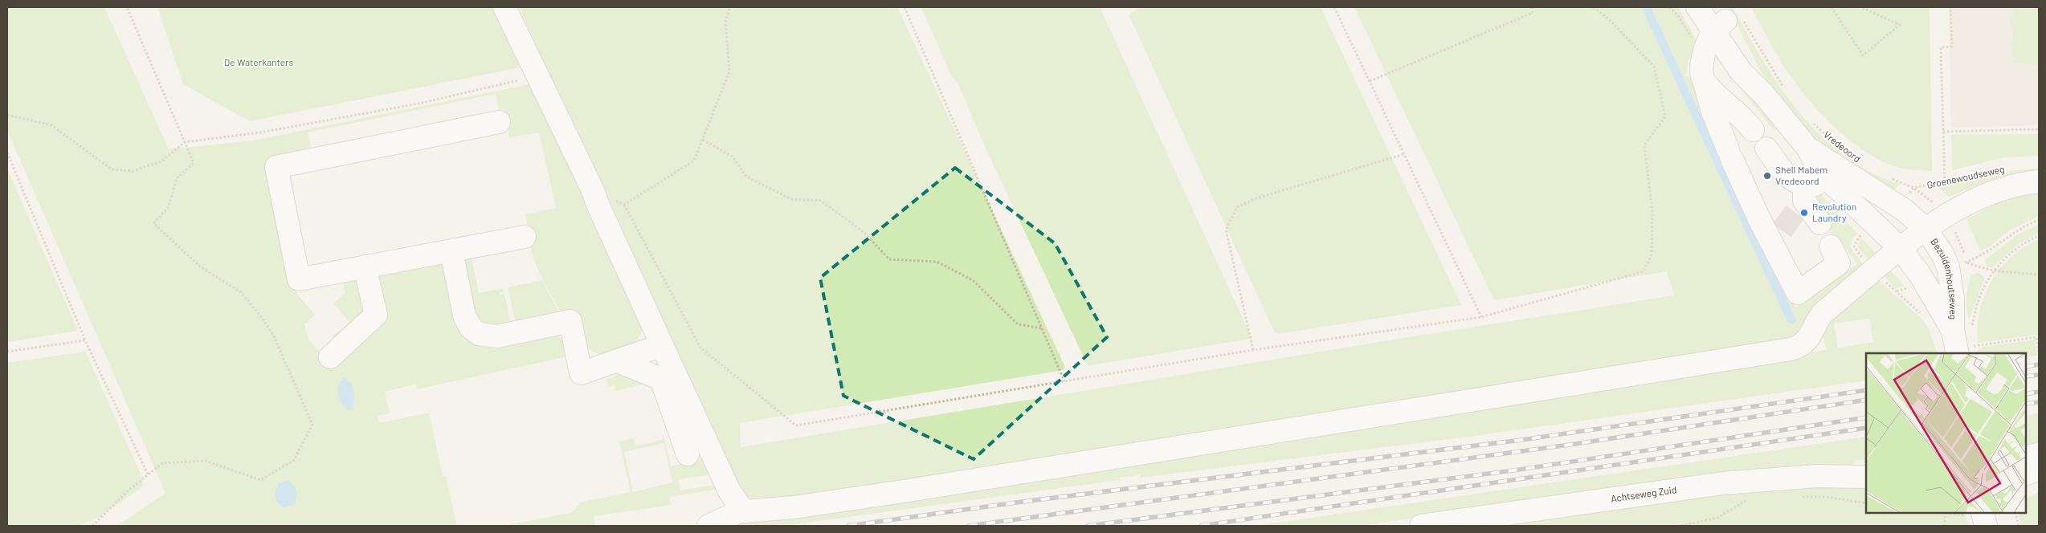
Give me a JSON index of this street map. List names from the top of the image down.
{
  "streets": {
    "street": [
      "Vredeoord",
      "Groenewoudseweg",
      "Bezuidenhoutseweg",
      "Achtseweg Zuid"
    ]
  },
  "crossings": [
    ["Vredeoord", "Groenewoudseweg"],
    ["Vredeoord", "Bezuidenhoutseweg"],
    ["Groenewoudseweg", "Bezuidenhoutseweg"]
  ],
  "parks": ["De Waterkanters"],
  "places": ["Shell Mabem Vredeoord", "Revolution Laundry"]
}
